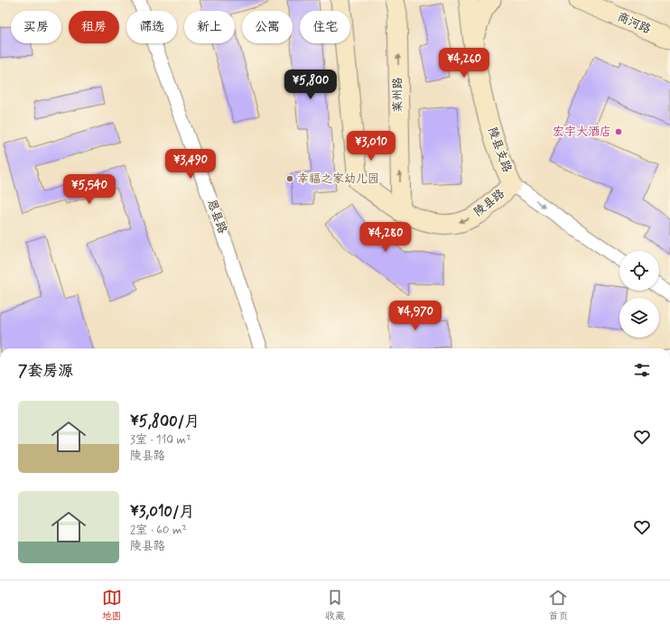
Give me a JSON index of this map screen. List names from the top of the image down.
{
  "streets": {
    "street": [
      "商河路",
      "莱州路",
      "陵县支路",
      "陵县路",
      "恩县路"
    ]
  },
  "crossings": [
    ["莱州路", "陵县路"],
    ["陵县支路", "陵县路"]
  ],
  "one_way": ["莱州路", "陵县支路"],
  "places": ["宏宇大酒店", "幸福之家幼儿园"],
  "page": {
    "chip": [
      "买房",
      "租房",
      "筛选",
      "新上",
      "公寓",
      "住宅"
    ],
    "price": [
      "¥4,260",
      "¥5,800",
      "¥3,010",
      "¥3,490",
      "¥5,540",
      "¥4,280",
      "¥4,970"
    ],
    "heading": "7套房源",
    "list": [
      {
        "name": "¥5,800/月",
        "note": "3室 · 110 m² · 陵县路"
      },
      {
        "name": "¥3,010/月",
        "note": "2室 · 60 m² · 陵县路"
      }
    ],
    "tabs": ["地图", "收藏", "首页"]
  }
}
